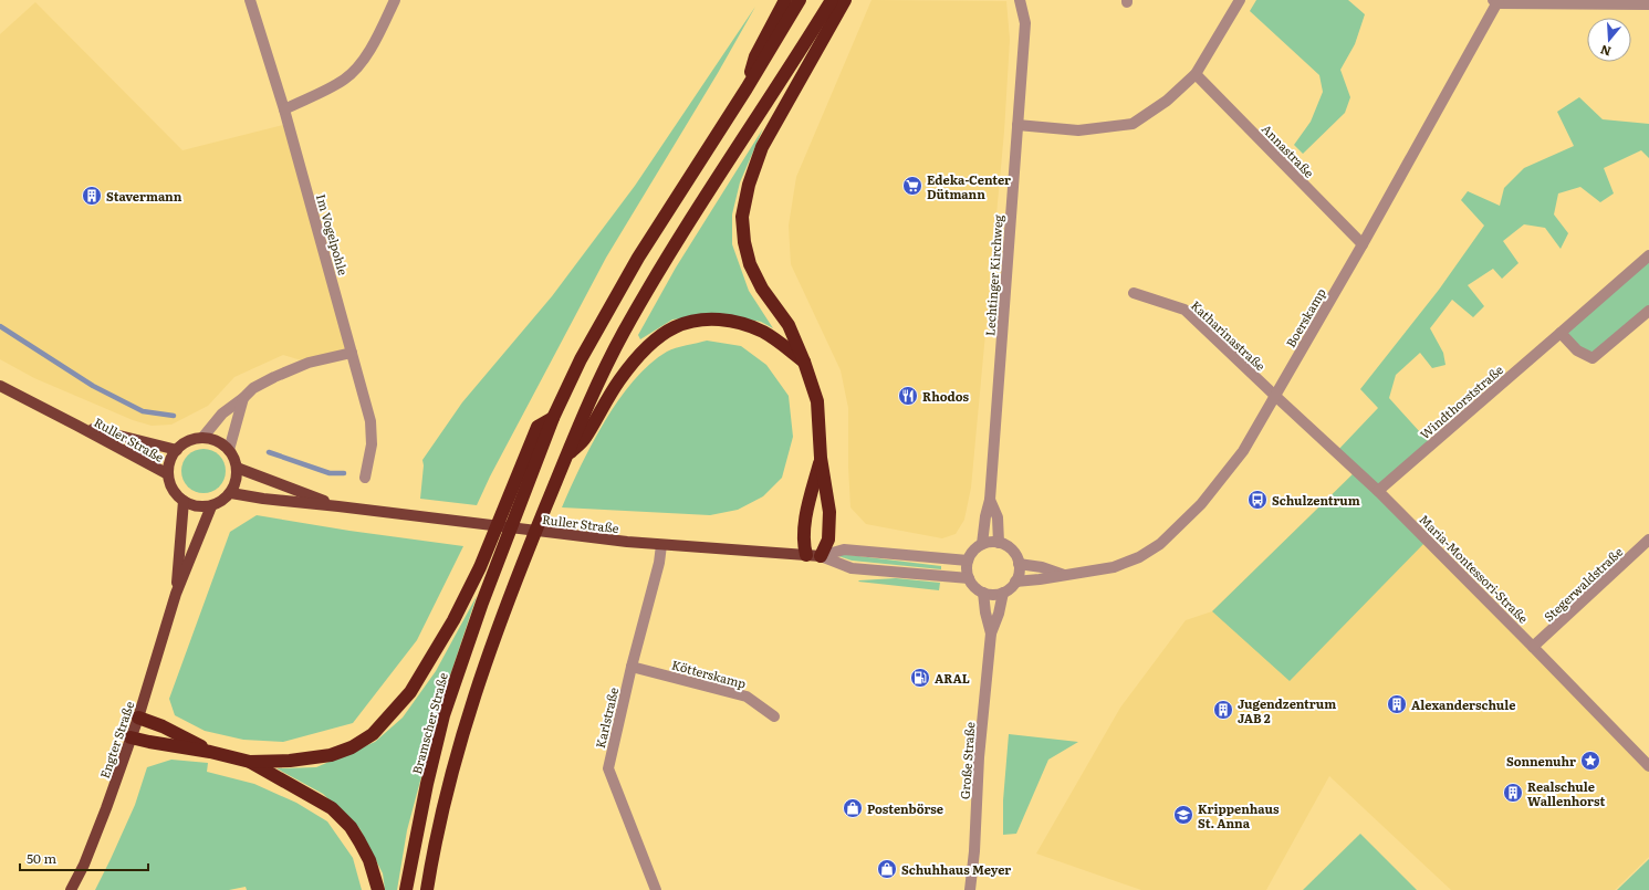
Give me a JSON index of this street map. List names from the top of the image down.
{
  "streets": {
    "highway": ["Bramscher Straße"],
    "main road": ["Ruller Straße", "Engter Straße"],
    "street": [
      "Annastraße",
      "Im Vogelpohle",
      "Lechtinger Kirchweg",
      "Boerskamp",
      "Katharinastraße",
      "Windthorststraße",
      "Maria-Montessori-Straße",
      "Stegerwaldstraße",
      "Kötterskamp",
      "Karlstraße",
      "Große Straße"
    ]
  },
  "crossings": [
    ["Annastraße", "Boerskamp"],
    ["Lechtinger Kirchweg", "Boerskamp"],
    ["Lechtinger Kirchweg", "Ruller Straße"],
    ["Lechtinger Kirchweg", "Große Straße"],
    ["Boerskamp", "Katharinastraße"],
    ["Boerskamp", "Ruller Straße"],
    ["Boerskamp", "Maria-Montessori-Straße"],
    ["Boerskamp", "Große Straße"],
    ["Katharinastraße", "Maria-Montessori-Straße"],
    ["Windthorststraße", "Maria-Montessori-Straße"],
    ["Ruller Straße", "Karlstraße"],
    ["Ruller Straße", "Engter Straße"],
    ["Ruller Straße", "Große Straße"],
    ["Maria-Montessori-Straße", "Stegerwaldstraße"],
    ["Kötterskamp", "Karlstraße"]
  ],
  "places": {
    "supermarket": ["Edeka-Center Dütmann"],
    "building": [
      "Stavermann",
      "Alexanderschule",
      "Jugendzentrum JAB 2",
      "Realschule Wallenhorst"
    ],
    "restaurant": ["Rhodos"],
    "bus stop": ["Schulzentrum"],
    "fuel station": ["ARAL"],
    "place": ["Sonnenuhr"],
    "shop": ["Postenbörse", "Schuhhaus Meyer"],
    "school or university": ["Krippenhaus St. Anna"]
  },
  "scale_bar": "50 m",
  "north": "bottom"
}
